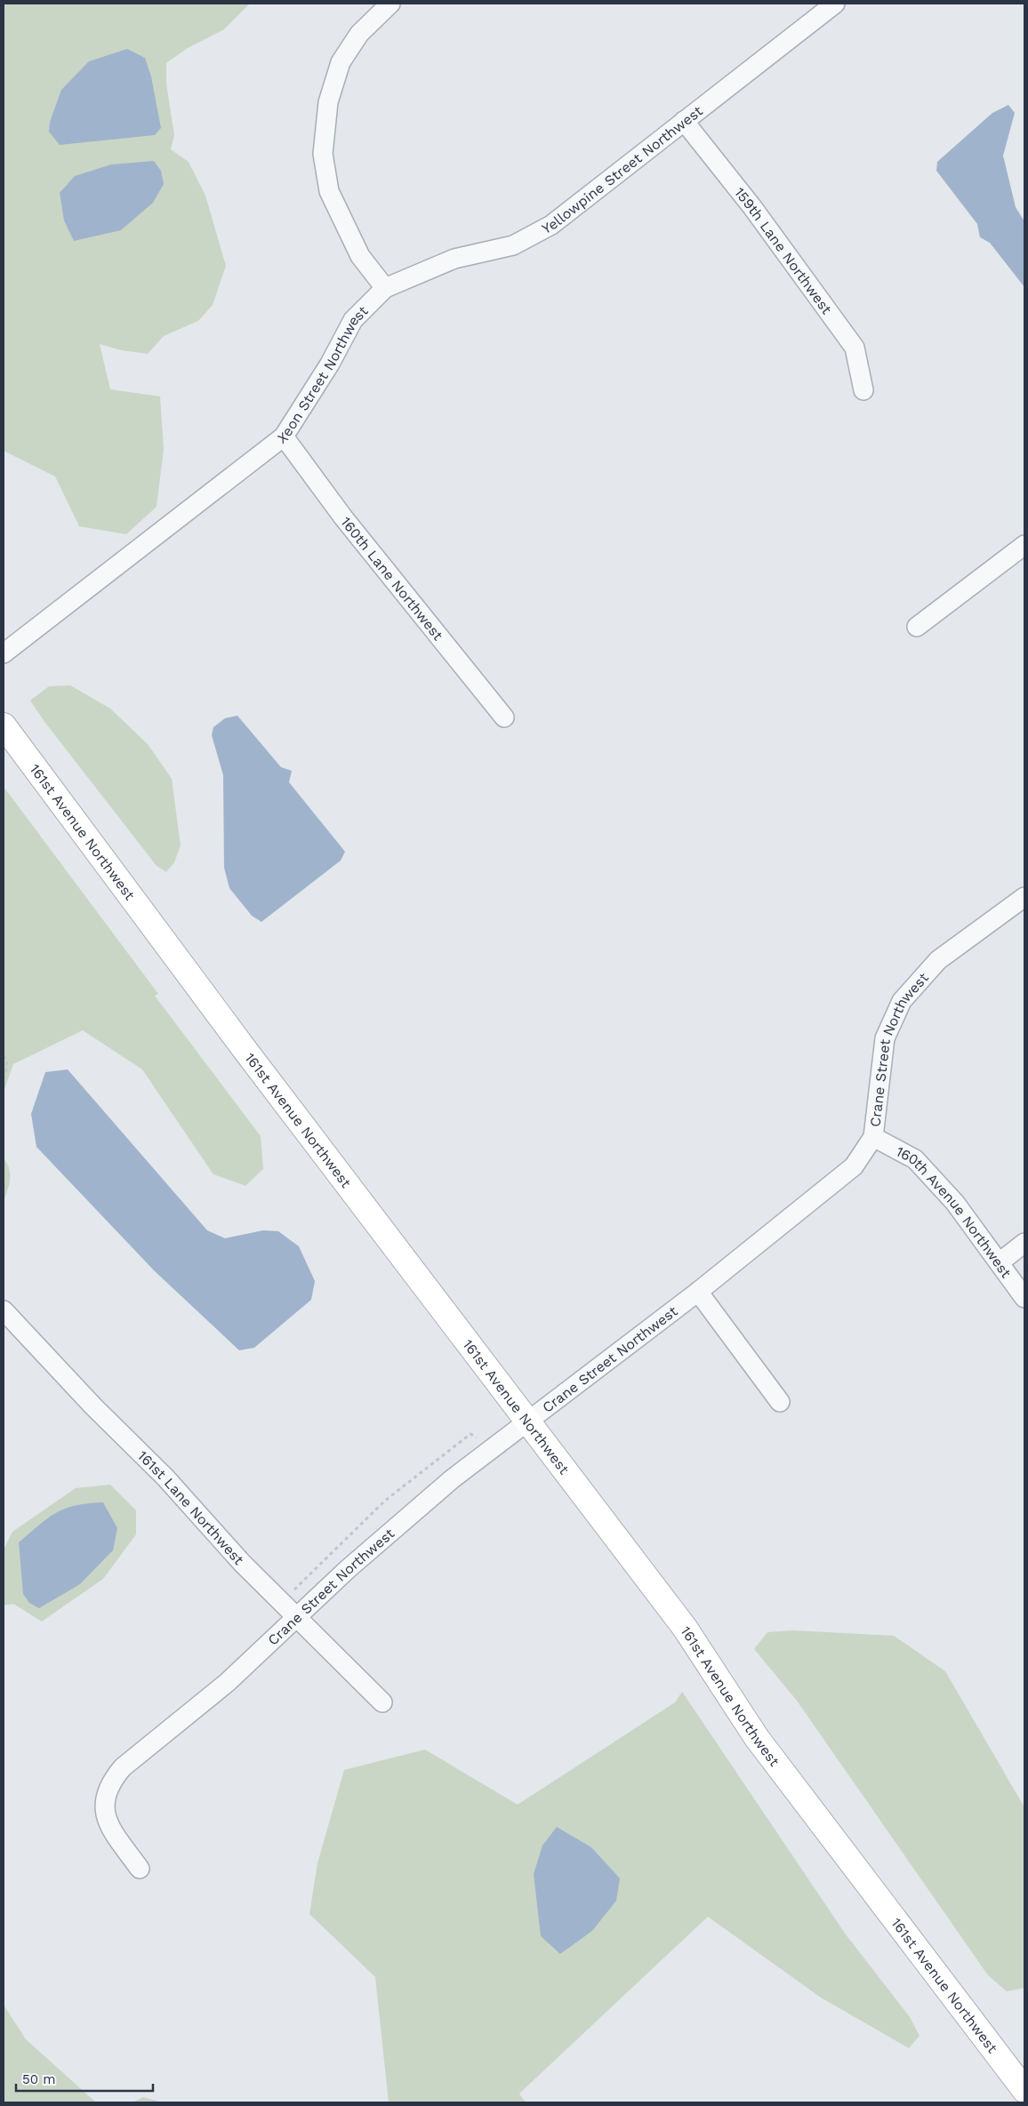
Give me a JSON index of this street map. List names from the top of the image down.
{
  "streets": {
    "main road": ["161st Avenue Northwest"],
    "street": [
      "Yellowpine Street Northwest",
      "159th Lane Northwest",
      "Xeon Street Northwest",
      "160th Lane Northwest",
      "Crane Street Northwest",
      "160th Avenue Northwest",
      "161st Lane Northwest"
    ]
  },
  "crossings": [
    ["Yellowpine Street Northwest", "159th Lane Northwest"],
    ["Yellowpine Street Northwest", "Xeon Street Northwest"],
    ["Xeon Street Northwest", "160th Lane Northwest"],
    ["161st Avenue Northwest", "Crane Street Northwest"],
    ["Crane Street Northwest", "160th Avenue Northwest"],
    ["Crane Street Northwest", "161st Lane Northwest"]
  ],
  "scale_bar": "50 m"
}
